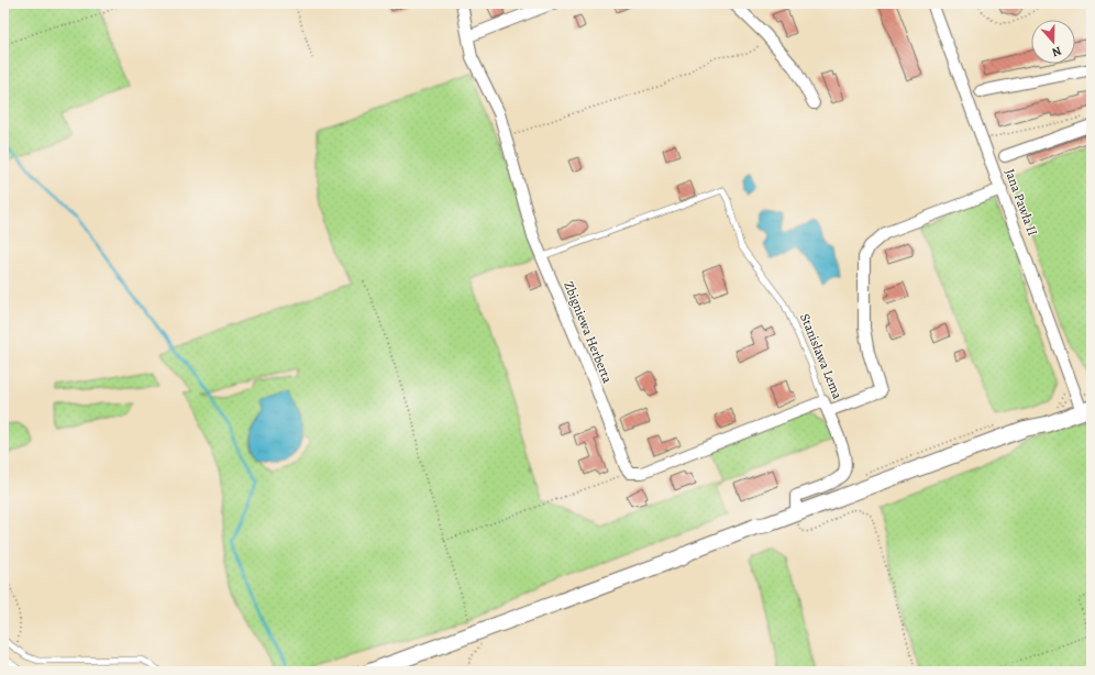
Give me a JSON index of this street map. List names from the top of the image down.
{
  "streets": {
    "street": ["Jana Pawła II", "Zbigniewa Herberta", "Stanisława Lema"]
  },
  "crossings": [
    ["Jana Pawła II", "Stanisława Lema"],
    ["Zbigniewa Herberta", "Stanisława Lema"]
  ],
  "north": "bottom"
}
